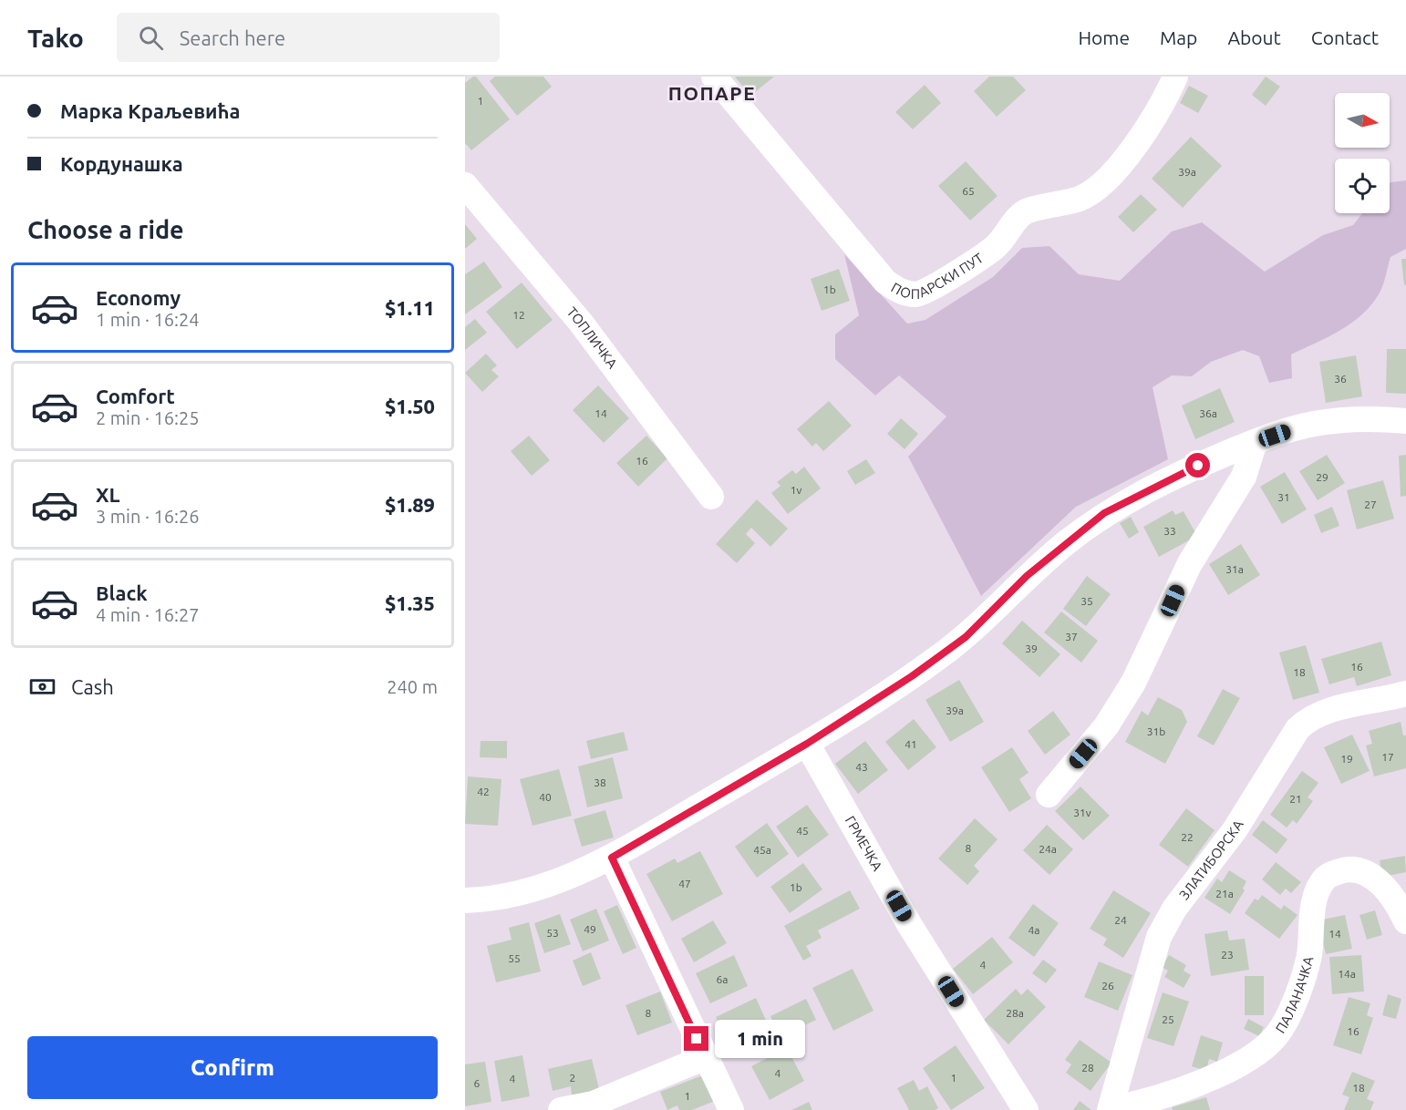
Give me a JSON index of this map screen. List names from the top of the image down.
{
  "streets": {
    "street": [
      "ПОПАРСКИ ПУТ",
      "ТОПЛИЧКА",
      "ГРМЕЧКА",
      "ЗЛАТИБОРСКА",
      "ПАЛАНАЧКА"
    ]
  },
  "crossings": [
    ["ЗЛАТИБОРСКА", "ПАЛАНАЧКА"]
  ],
  "districts": ["ПОПАРЕ"],
  "house_numbers": [
    "1",
    "39a",
    "65",
    "1b",
    "12",
    "36",
    "14",
    "36a",
    "16",
    "29",
    "1v",
    "31",
    "27",
    "33",
    "31a",
    "35",
    "37",
    "39",
    "16",
    "18",
    "39a",
    "31b",
    "41",
    "17",
    "19",
    "43",
    "38",
    "42",
    "40",
    "21",
    "31v",
    "45",
    "22",
    "8",
    "24a",
    "45a",
    "47",
    "1b",
    "21a",
    "24",
    "49",
    "4a",
    "53",
    "14",
    "23",
    "55",
    "4",
    "14a",
    "6a",
    "26",
    "8",
    "28a",
    "25",
    "16",
    "28",
    "4",
    "2",
    "1",
    "4",
    "6",
    "18",
    "1"
  ],
  "north": "right",
  "page": {
    "header": "Tako",
    "search": "Search here",
    "nav": [
      "Home",
      "Map",
      "About",
      "Contact"
    ],
    "banner": ["Марка Краљевића", "Кордунашка"],
    "heading": "Choose a ride",
    "list": [
      {
        "name": "Economy",
        "note": "1 min · 16:24",
        "value": "$1.11"
      },
      {
        "name": "Comfort",
        "note": "2 min · 16:25",
        "value": "$1.50"
      },
      {
        "name": "XL",
        "note": "3 min · 16:26",
        "value": "$1.89"
      },
      {
        "name": "Black",
        "note": "4 min · 16:27",
        "value": "$1.35"
      }
    ],
    "pay": ["Cash", "240 m"],
    "bubble": "1 min",
    "buttons": "Confirm"
  }
}
